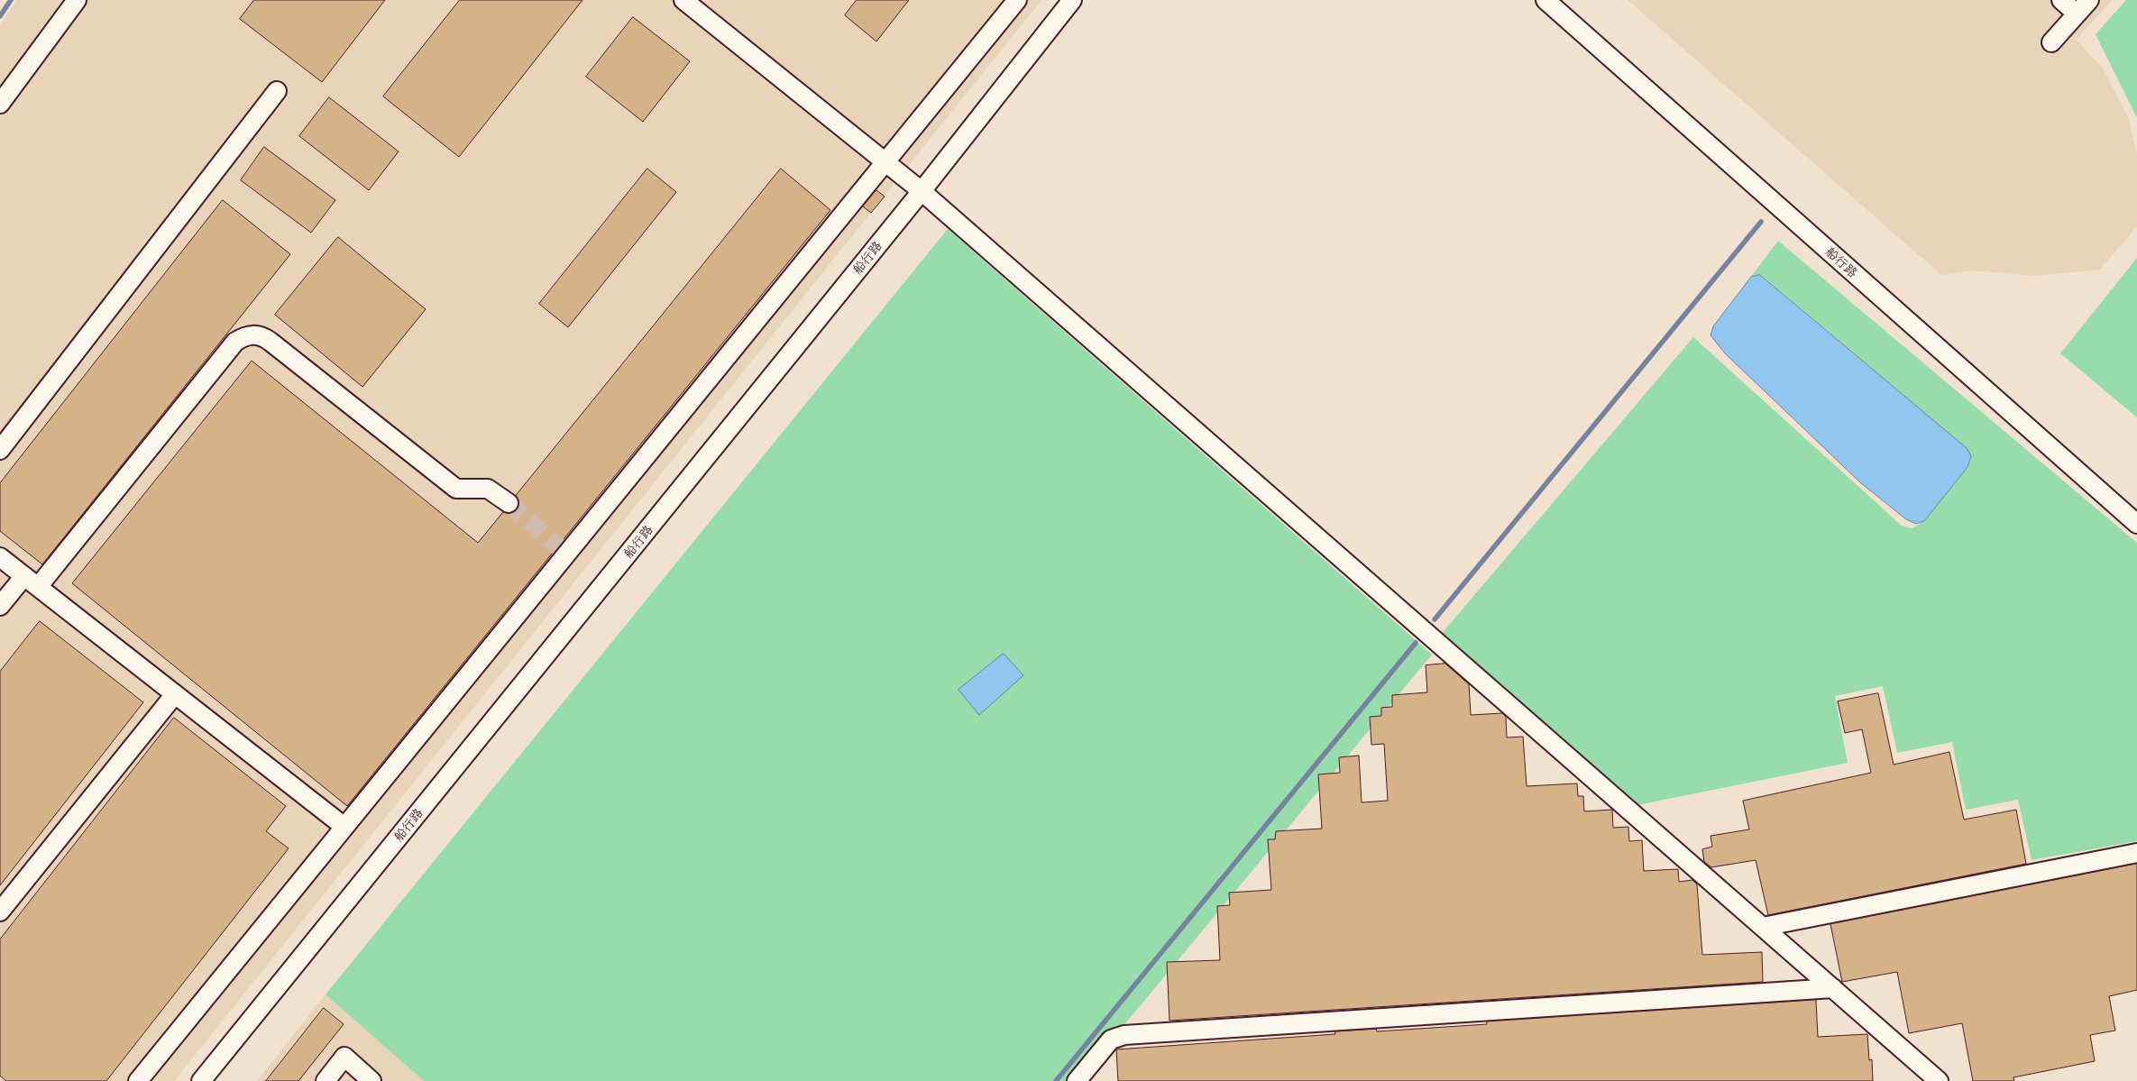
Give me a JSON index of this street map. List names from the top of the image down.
{
  "streets": {
    "street": ["船行路"]
  }
}
